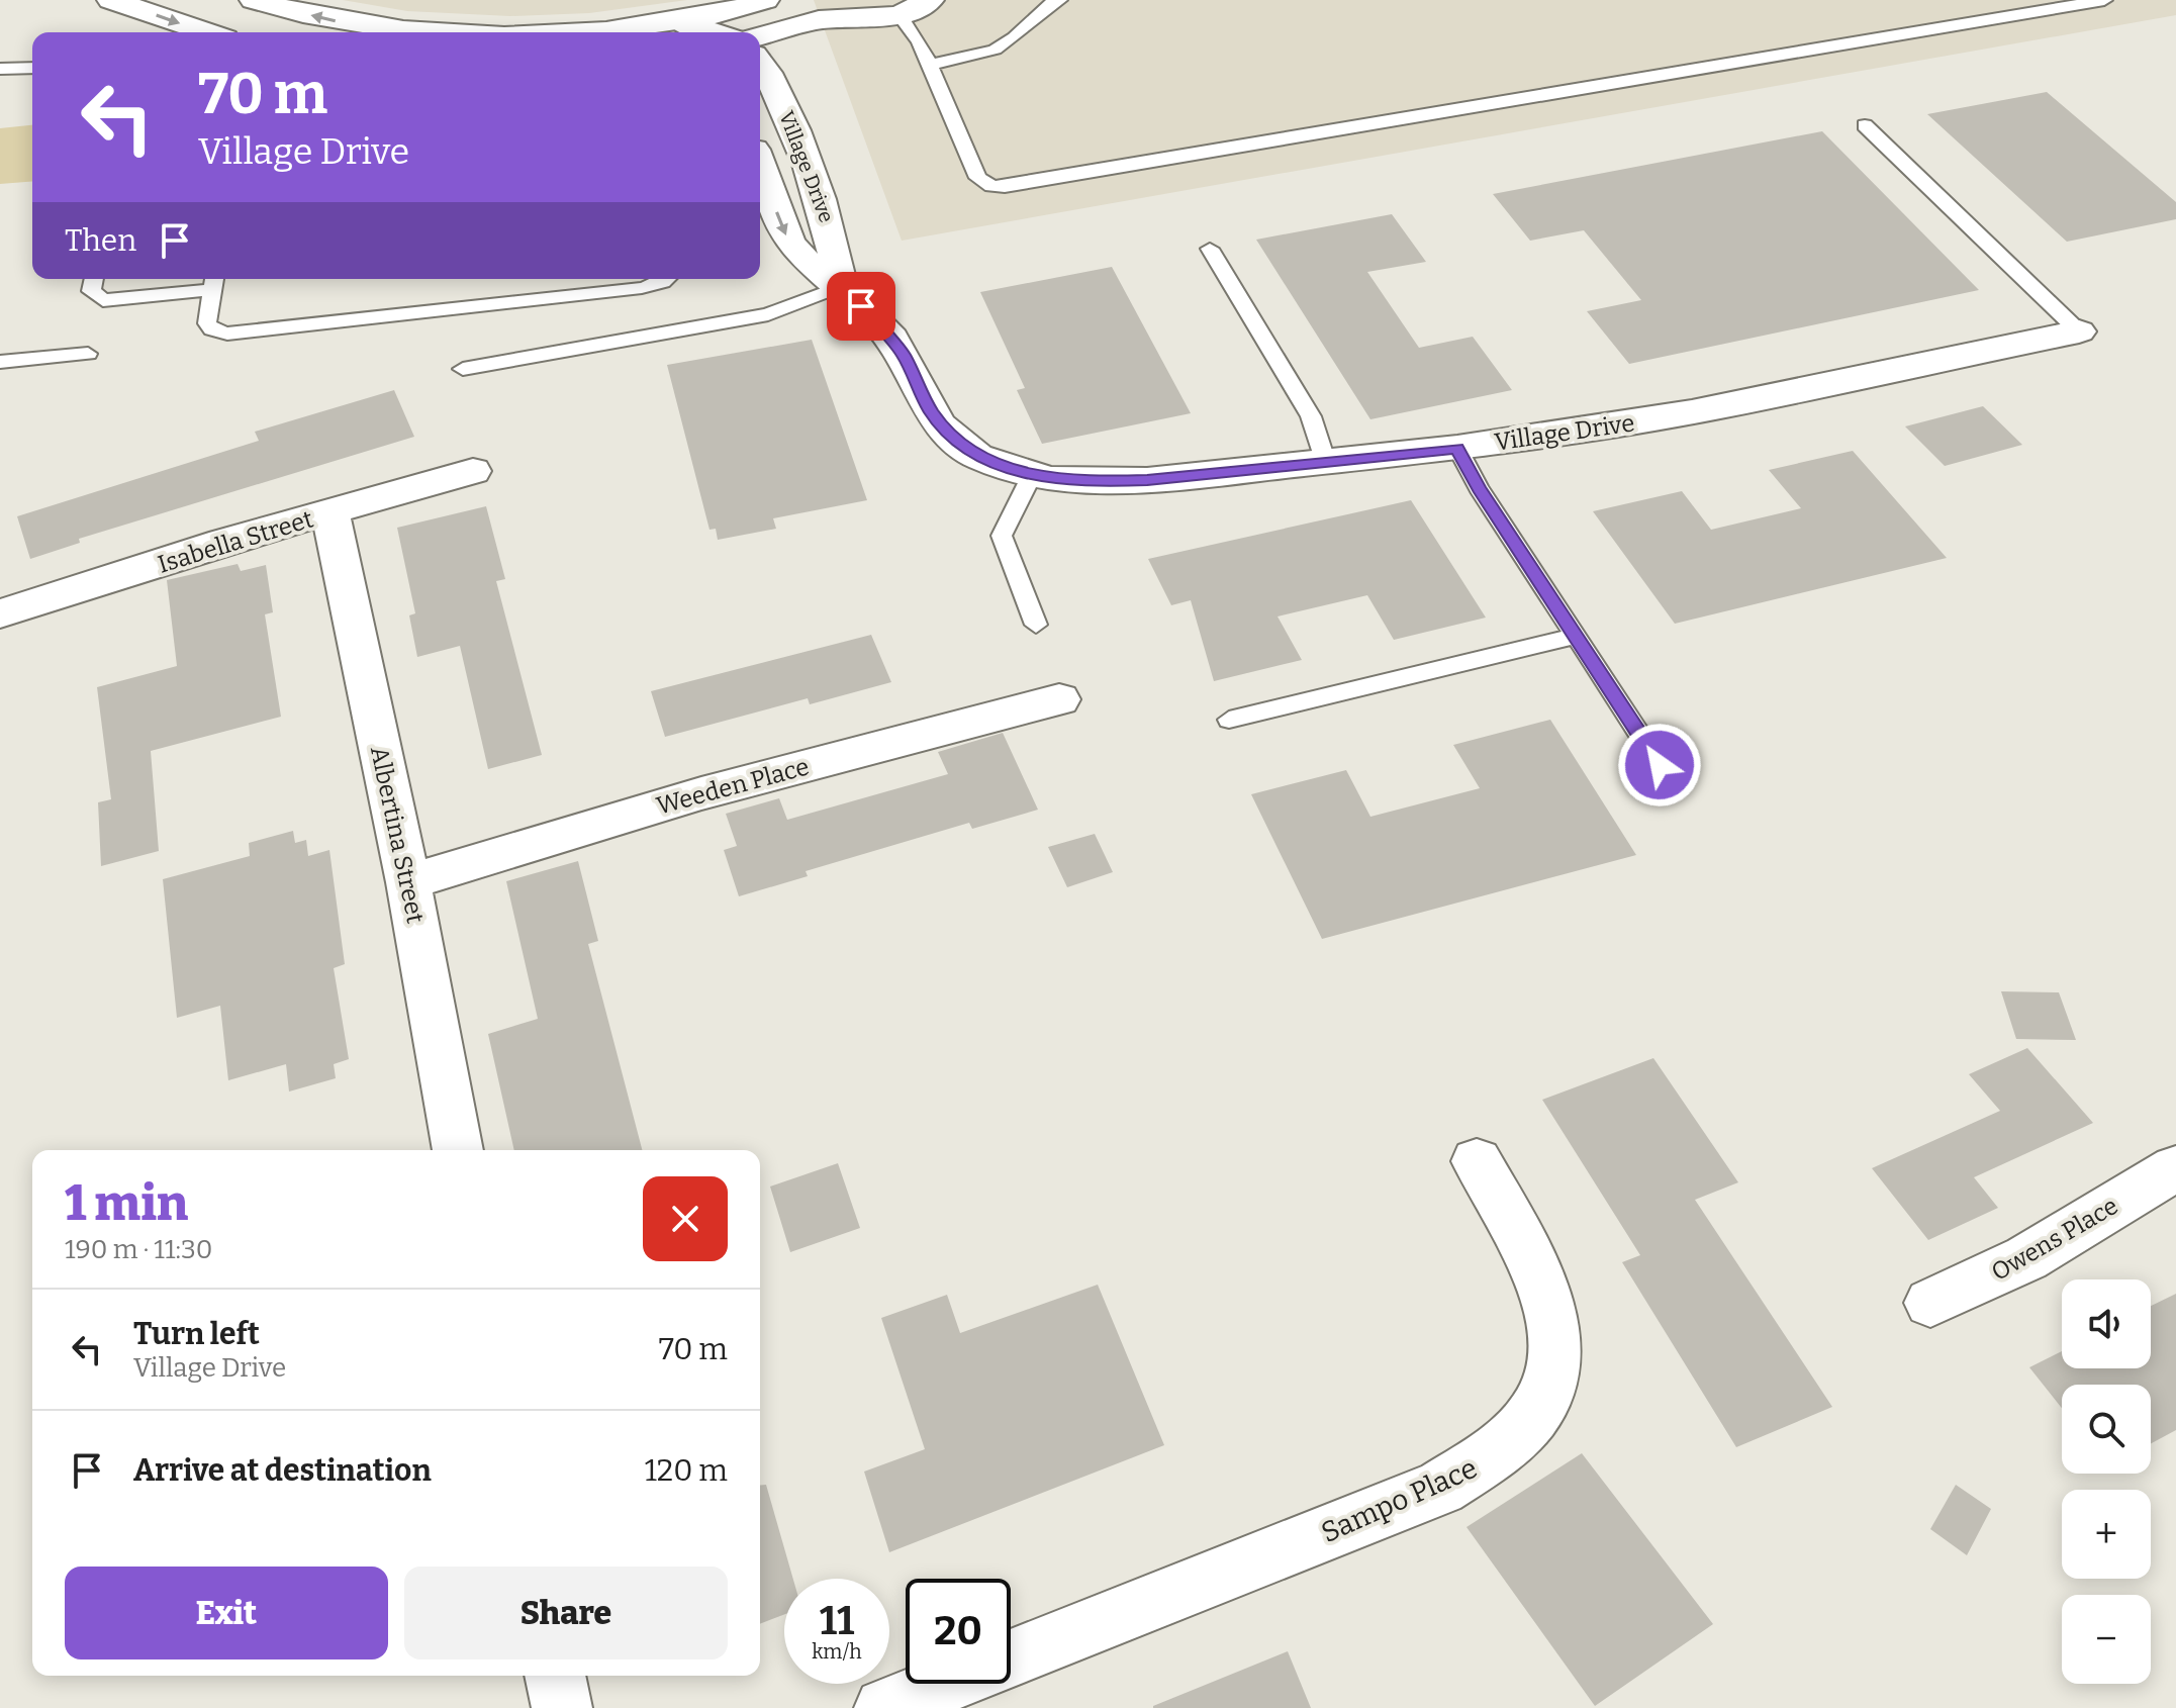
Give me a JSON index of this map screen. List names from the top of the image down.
{
  "streets": {
    "street": [
      "Village Drive",
      "Isabella Street",
      "Weeden Place",
      "Albertina Street",
      "Owens Place",
      "Sampo Place"
    ]
  },
  "crossings": [
    ["Isabella Street", "Albertina Street"],
    ["Weeden Place", "Albertina Street"]
  ],
  "page": {
    "turn": ["70 m", "Village Drive"],
    "then": "Then",
    "heading": ["1 min", "190 m · 11:30"],
    "map_buttons": ["+", "−"],
    "list": [
      {
        "name": "Turn left",
        "note": "Village Drive",
        "value": "70 m"
      },
      {
        "name": "Arrive at destination",
        "value": "120 m"
      }
    ],
    "buttons": ["Exit", "Share"],
    "speed": "11 km/h",
    "limit": "20"
  }
}
